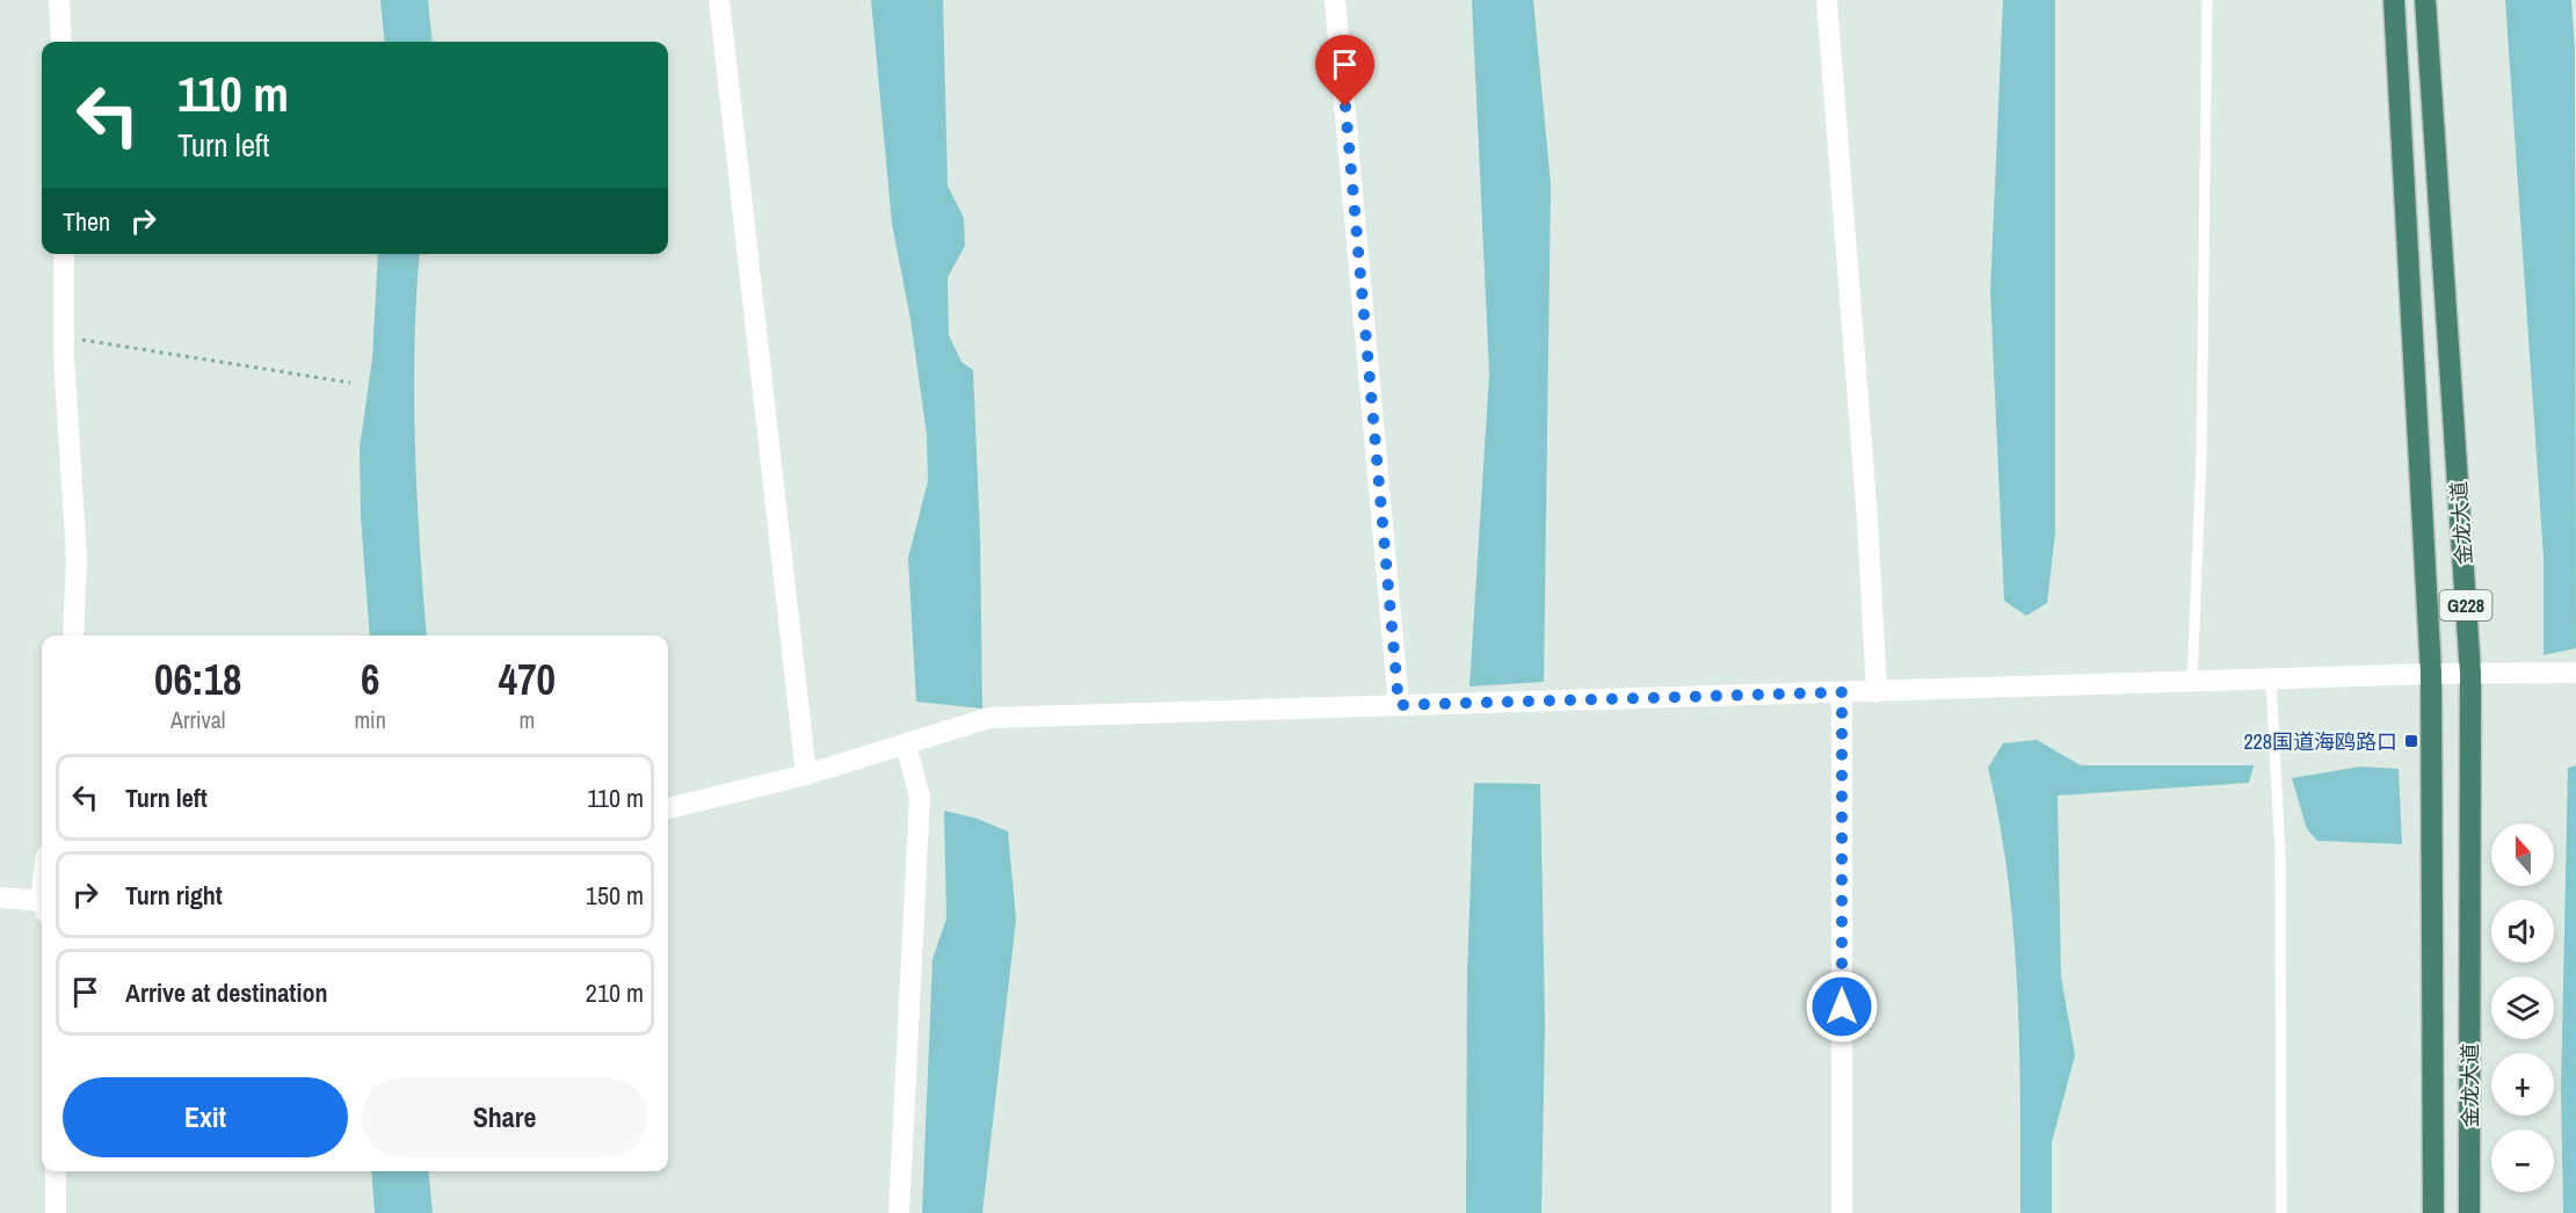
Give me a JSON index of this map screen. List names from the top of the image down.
{
  "streets": {
    "highway": ["金龙大道", "G228"]
  },
  "places": {
    "transit": ["228国道海鸥路口"]
  },
  "north": "top",
  "page": {
    "turn": ["110 m", "Turn left"],
    "then": "Then",
    "eta": [
      "06:18",
      "Arrival",
      "6",
      "min",
      "470",
      "m"
    ],
    "list": [
      {
        "name": "Turn left",
        "value": "110 m"
      },
      {
        "name": "Turn right",
        "value": "150 m"
      },
      {
        "name": "Arrive at destination",
        "value": "210 m"
      }
    ],
    "map_buttons": ["+", "−"],
    "buttons": ["Exit", "Share"]
  }
}
